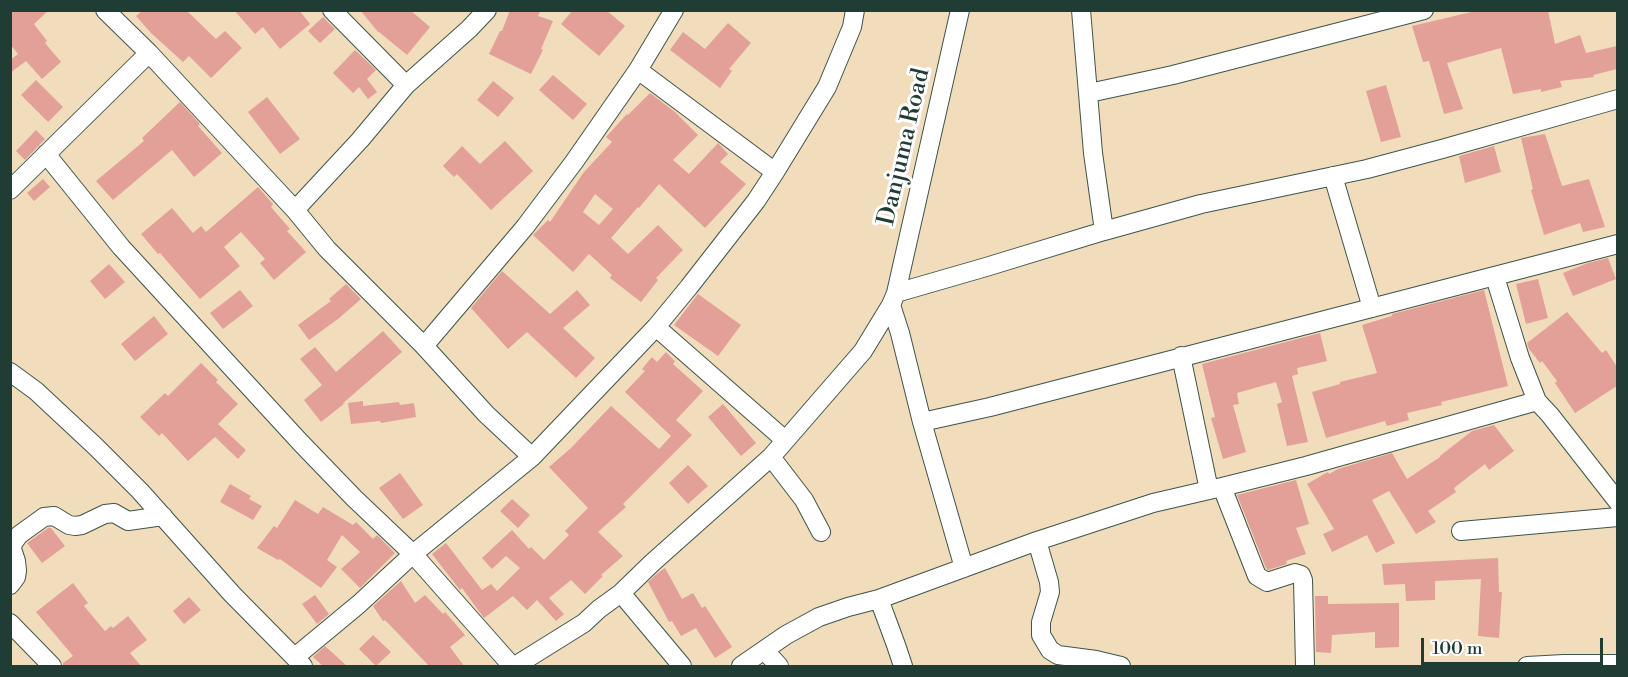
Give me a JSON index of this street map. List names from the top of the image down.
{
  "streets": {
    "street": ["Danjuma Road"]
  },
  "scale_bar": "100 m"
}
